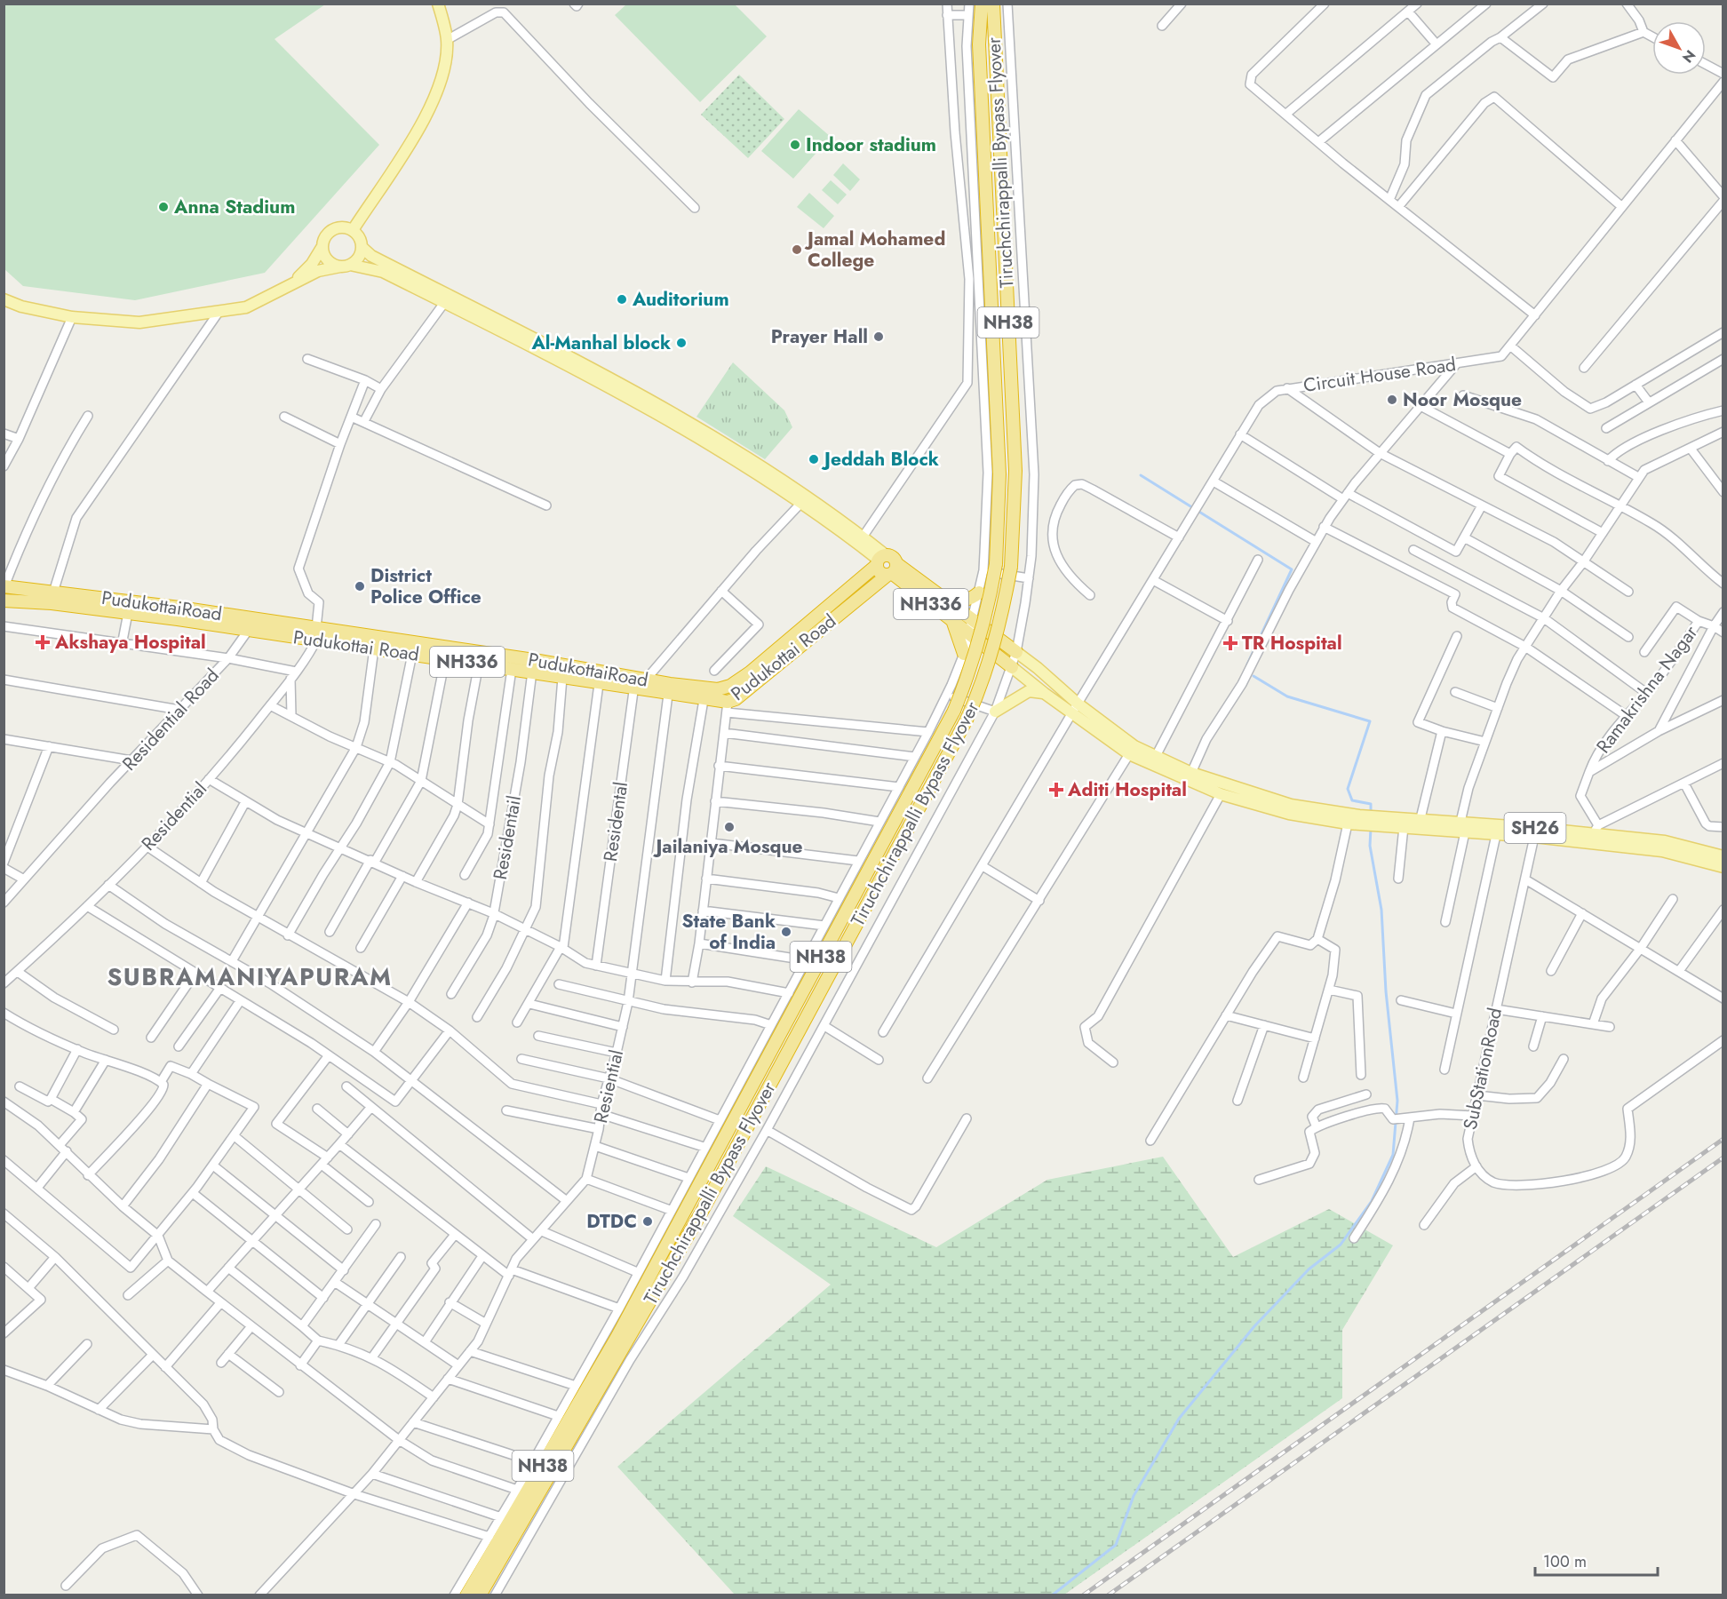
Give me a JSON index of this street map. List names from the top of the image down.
{
  "streets": {
    "highway": [
      "Tiruchchirappalli Bypass Flyover",
      "NH38",
      "NH336",
      "PudukottaiRoad",
      "Pudukottai Road"
    ],
    "main road": ["SH26"],
    "street": [
      "Circuit House Road",
      "Ramakrishna Nagar",
      "Residential Road",
      "Residential",
      "Residental",
      "Residentail",
      "SubStationRoad",
      "Resiential"
    ]
  },
  "crossings": [
    ["Circuit House Road", "SH26"],
    ["NH336", "PudukottaiRoad"],
    ["NH336", "Pudukottai Road"],
    ["NH336", "SH26"],
    ["PudukottaiRoad", "Pudukottai Road"],
    ["PudukottaiRoad", "Residential"],
    ["PudukottaiRoad", "Residental"],
    ["Pudukottai Road", "Residential"],
    ["Pudukottai Road", "Residental"],
    ["Pudukottai Road", "Residentail"],
    ["Pudukottai Road", "Resiential"],
    ["Ramakrishna Nagar", "SH26"],
    ["SH26", "SubStationRoad"]
  ],
  "districts": ["SUBRAMANIYAPURAM"],
  "places": {
    "other": [
      "Indoor stadium",
      "Anna Stadium",
      "Jamal Mohamed College",
      "Auditorium",
      "Prayer Hall",
      "Al-Manhal block",
      "Noor Mosque",
      "Jeddah Block",
      "District Police Office",
      "Jailaniya Mosque",
      "State Bank of India",
      "DTDC"
    ],
    "health": ["Akshaya Hospital", "TR Hospital", "Aditi Hospital"]
  },
  "scale_bar": "100 m",
  "north": "bottom right"
}
